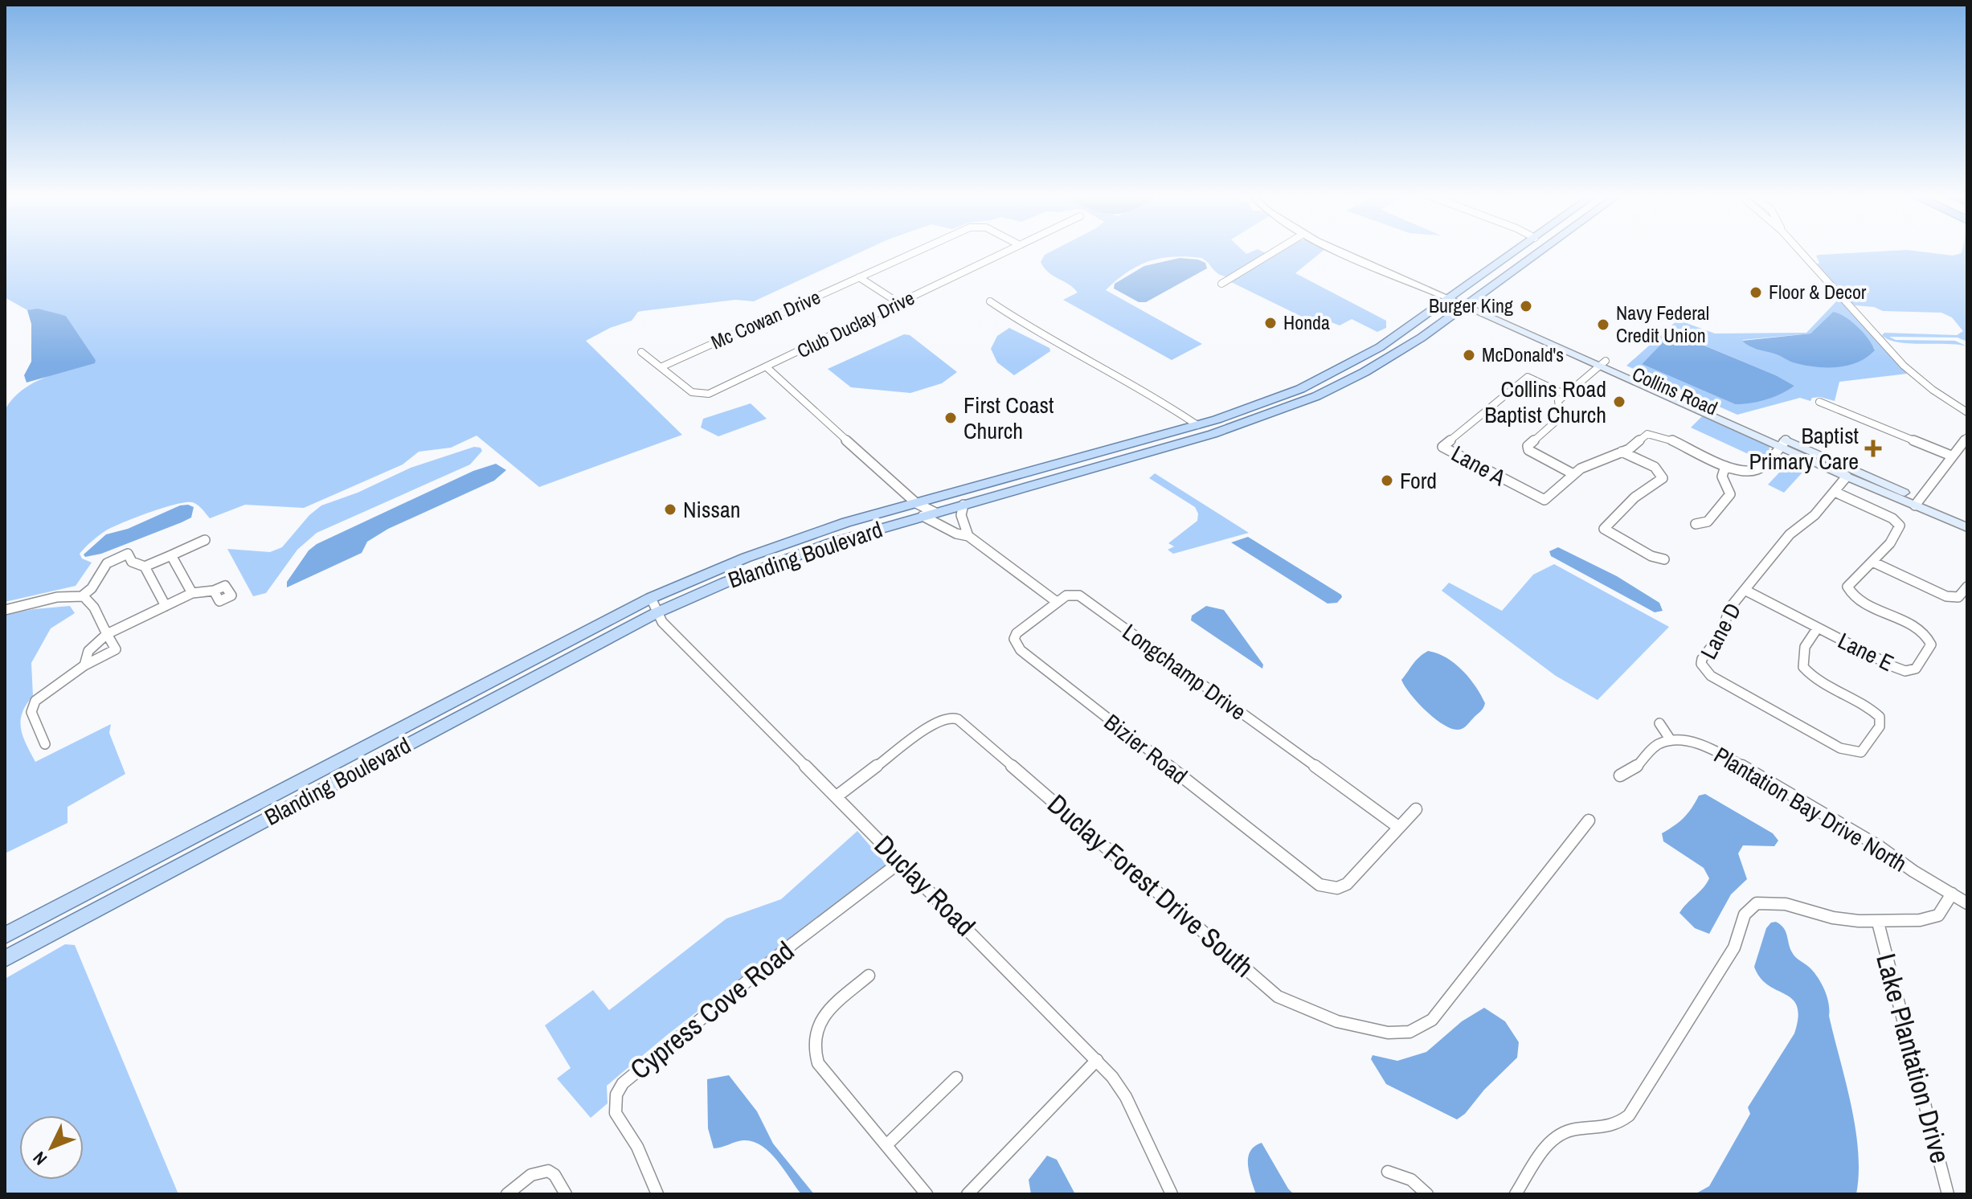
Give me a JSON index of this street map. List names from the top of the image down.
{
  "streets": {
    "main road": ["Collins Road", "Blanding Boulevard"],
    "street": [
      "Mc Cowan Drive",
      "Club Duclay Drive",
      "Lane A",
      "Lane D",
      "Lane E",
      "Longchamp Drive",
      "Bizier Road",
      "Plantation Bay Drive North",
      "Duclay Road",
      "Duclay Forest Drive South",
      "Cypress Cove Road",
      "Lake Plantation Drive"
    ]
  },
  "crossings": [
    ["Mc Cowan Drive", "Club Duclay Drive"],
    ["Collins Road", "Blanding Boulevard"],
    ["Collins Road", "Lane D"],
    ["Blanding Boulevard", "Duclay Road"],
    ["Lane D", "Lane E"],
    ["Longchamp Drive", "Bizier Road"],
    ["Duclay Road", "Duclay Forest Drive South"],
    ["Duclay Road", "Cypress Cove Road"]
  ],
  "places": {
    "other": [
      "Floor & Decor",
      "Burger King",
      "Honda",
      "Navy Federal Credit Union",
      "McDonald's",
      "Collins Road Baptist Church",
      "First Coast Church",
      "Ford",
      "Nissan"
    ],
    "health": ["Baptist Primary Care"]
  },
  "north": "bottom left"
}
